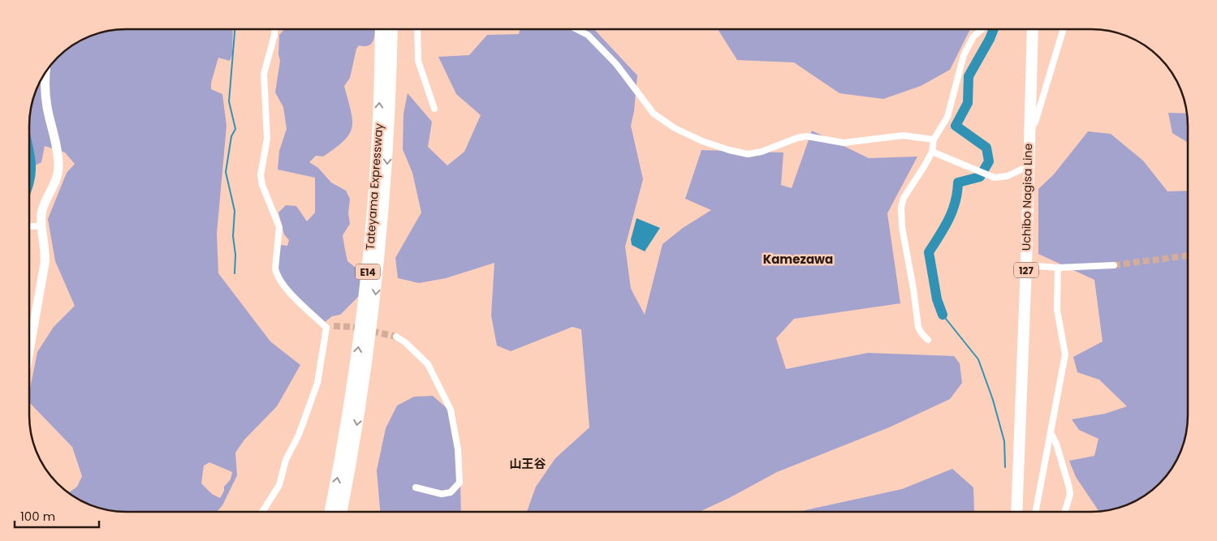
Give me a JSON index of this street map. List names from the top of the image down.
{
  "streets": {
    "highway": [
      "Tateyama Expressway",
      "Uchibo Nagisa Line",
      "127",
      "E14"
    ]
  },
  "districts": ["Kamezawa", "山王谷"],
  "scale_bar": "100 m"
}
